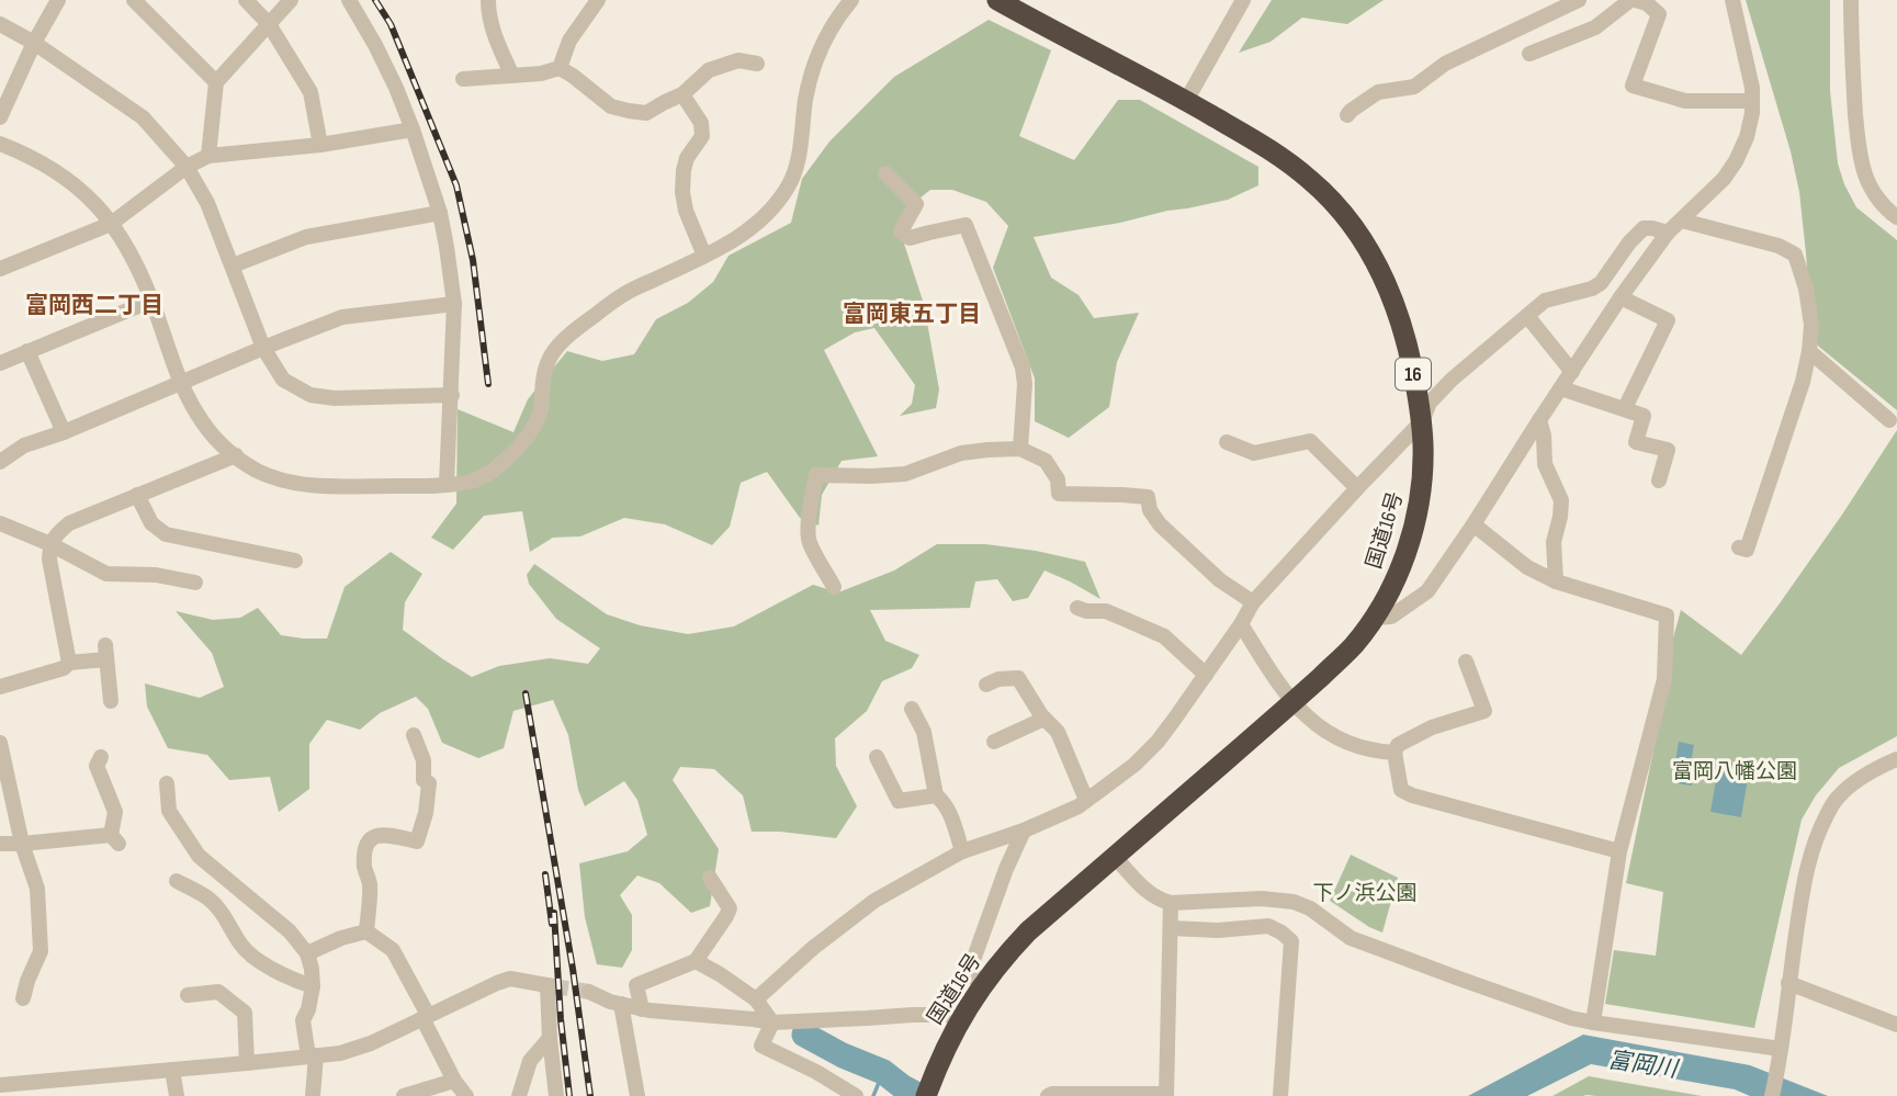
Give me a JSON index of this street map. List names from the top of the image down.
{
  "streets": {
    "highway": ["16", "国道16号"]
  },
  "districts": ["富岡西二丁目", "富岡東五丁目"],
  "water": ["富岡川"],
  "parks": ["富岡八幡公園", "下ノ浜公園"]
}
